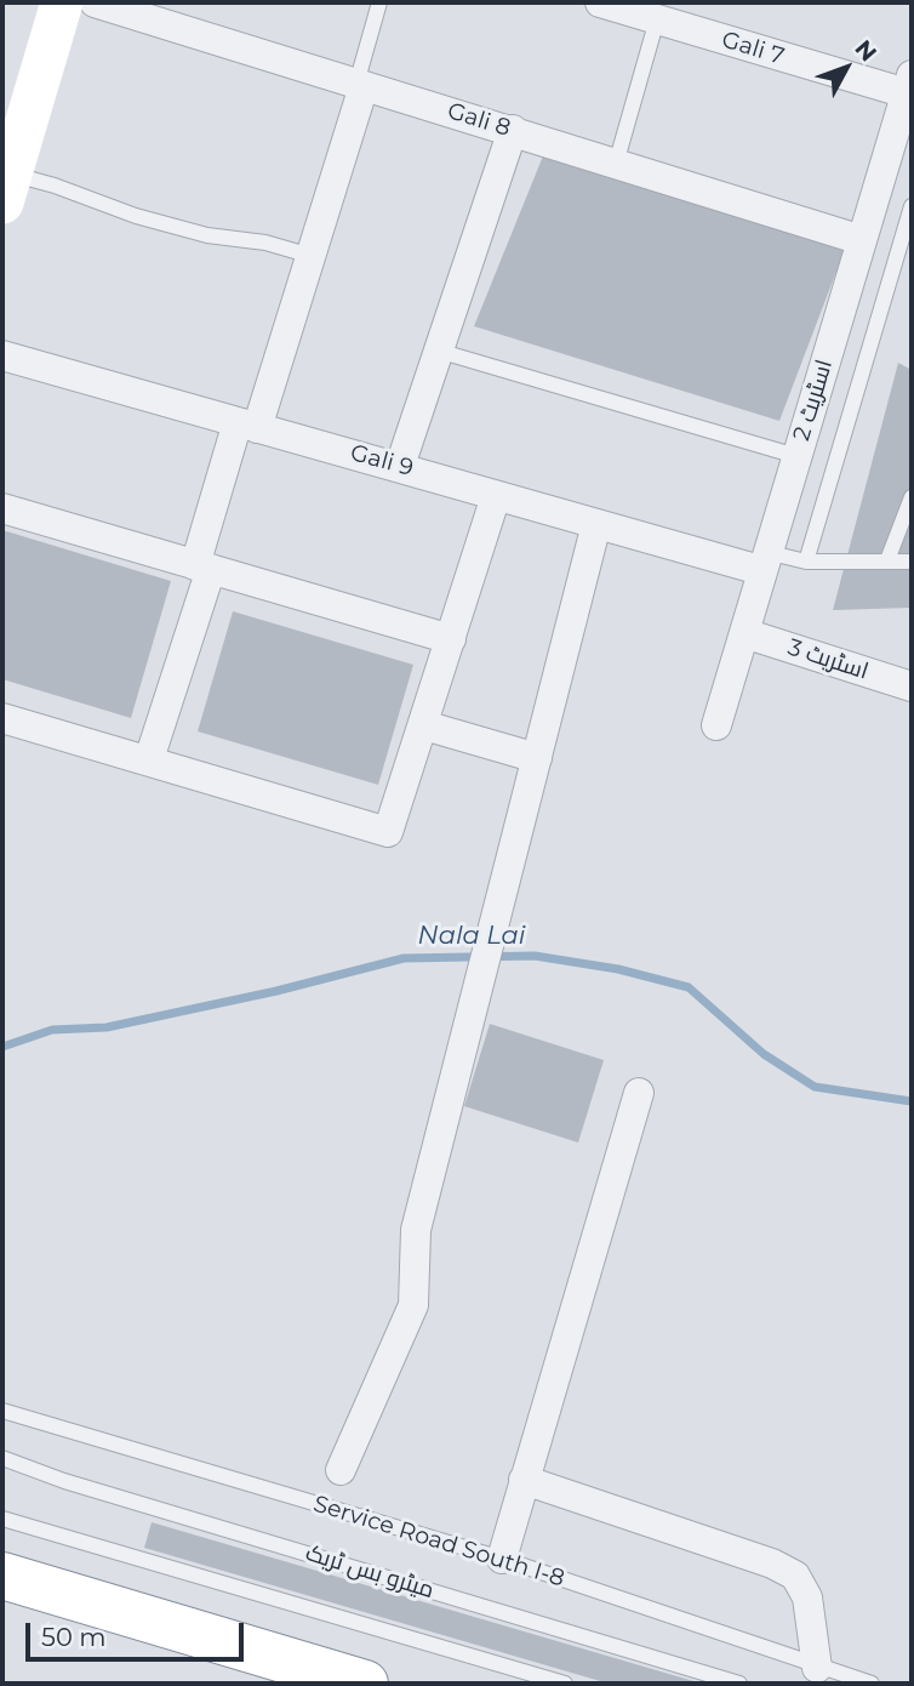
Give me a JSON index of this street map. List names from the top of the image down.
{
  "streets": {
    "street": [
      "Gali 7",
      "Gali 8",
      "اسٹریٹ 2",
      "Gali 9",
      "اسٹریٹ 3"
    ],
    "lane": ["Service Road South I-8", "میٹرو بس ٹریک"]
  },
  "crossings": [
    ["Gali 7", "اسٹریٹ 2"],
    ["Gali 8", "اسٹریٹ 2"],
    ["اسٹریٹ 2", "Gali 9"],
    ["اسٹریٹ 2", "اسٹریٹ 3"]
  ],
  "water": ["Nala Lai"],
  "scale_bar": "50 m",
  "north": "top right"
}
